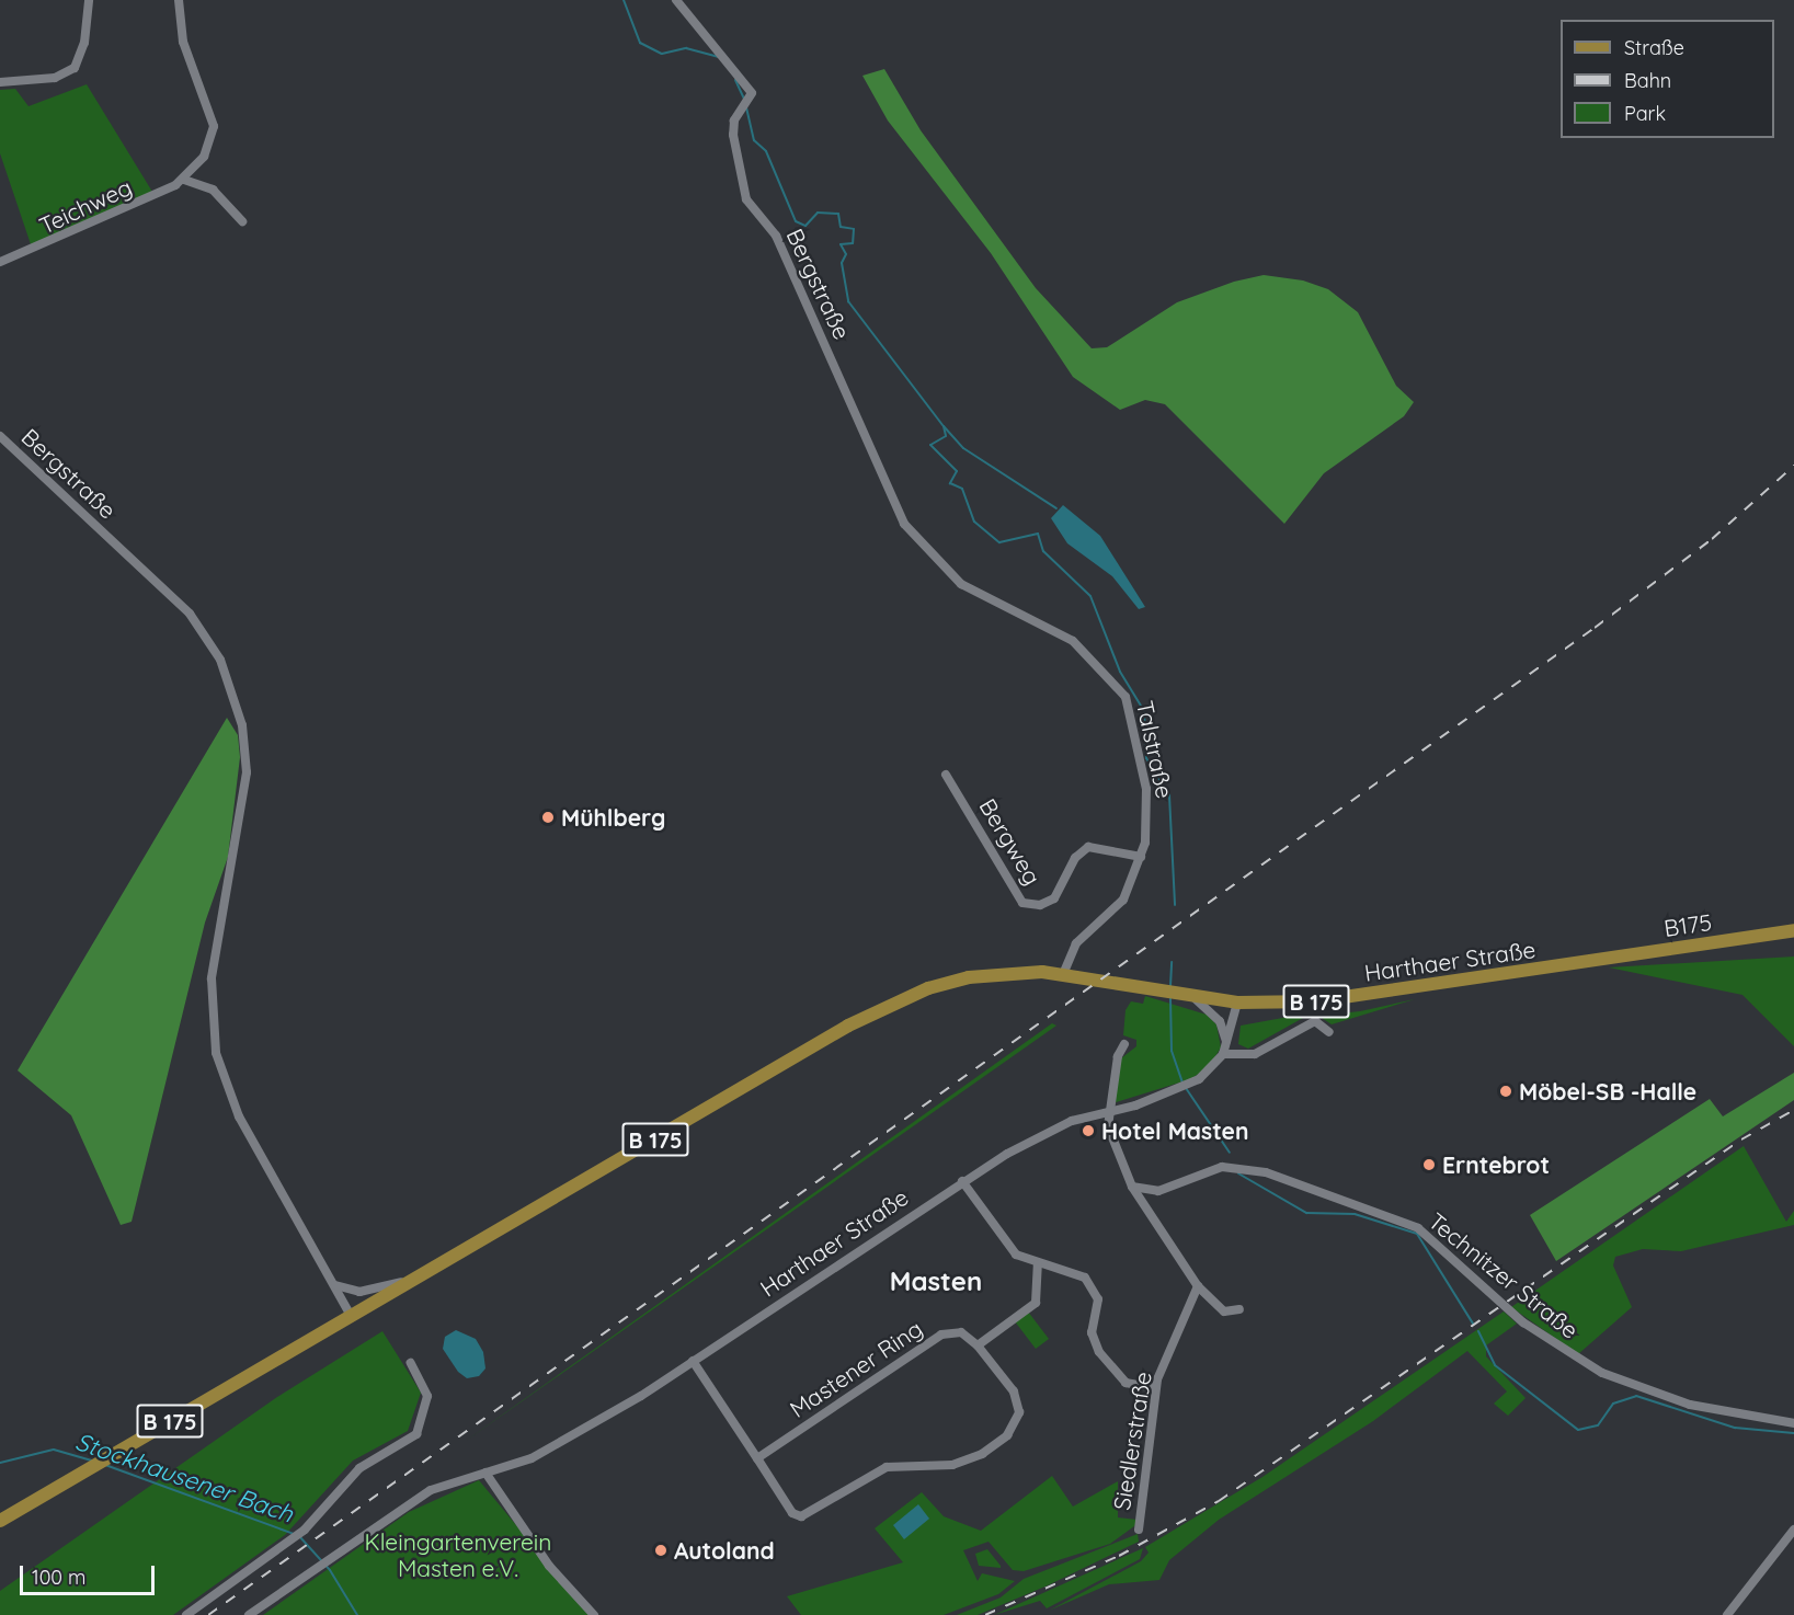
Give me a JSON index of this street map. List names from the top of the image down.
{
  "streets": {
    "main road": ["B175", "Harthaer Straße", "B 175"],
    "street": [
      "Teichweg",
      "Bergstraße",
      "Talstraße",
      "Bergweg",
      "Technitzer Straße",
      "Mastener Ring",
      "Siedlerstraße"
    ]
  },
  "crossings": [
    ["Bergstraße", "Talstraße"],
    ["Bergstraße", "B 175"],
    ["Talstraße", "Bergweg"],
    ["Talstraße", "Harthaer Straße"],
    ["Talstraße", "B 175"],
    ["B175", "Harthaer Straße"],
    ["Harthaer Straße", "B 175"],
    ["Harthaer Straße", "Mastener Ring"]
  ],
  "districts": ["Masten"],
  "water": ["Stockhausener Bach"],
  "parks": ["Kleingartenverein Masten e.V."],
  "places": [
    "Mühlberg",
    "Möbel-SB -Halle",
    "Hotel Masten",
    "Erntebrot",
    "Autoland"
  ],
  "legend": ["Straße", "Bahn", "Park"],
  "scale_bar": "100 m"
}
